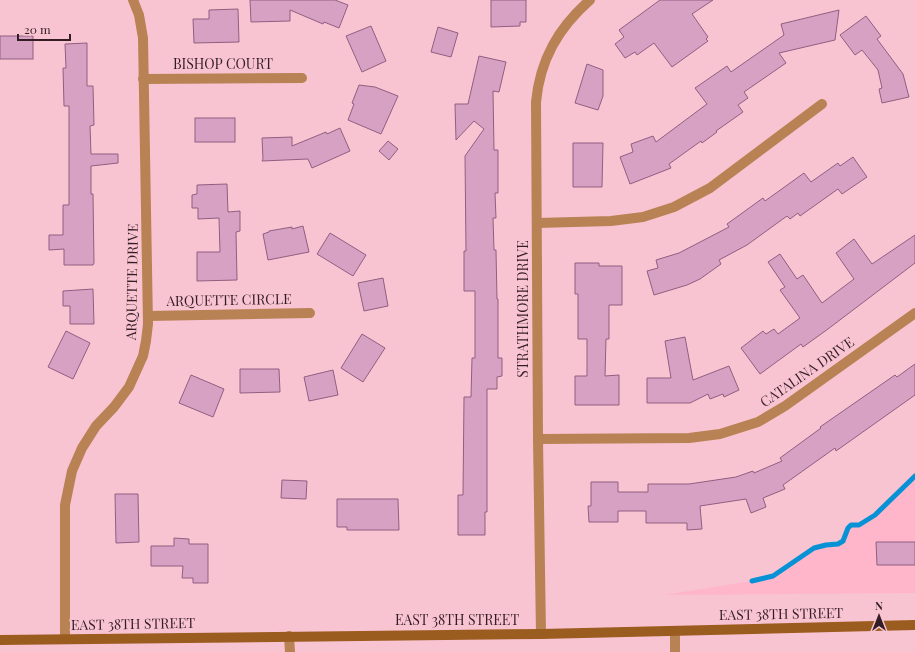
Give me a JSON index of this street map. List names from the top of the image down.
{
  "streets": {
    "main road": ["EAST 38TH STREET"],
    "street": [
      "BISHOP COURT",
      "ARQUETTE DRIVE",
      "ARQUETTE CIRCLE",
      "STRATHMORE DRIVE",
      "CATALINA DRIVE"
    ]
  },
  "crossings": [
    ["BISHOP COURT", "ARQUETTE DRIVE"],
    ["ARQUETTE DRIVE", "ARQUETTE CIRCLE"],
    ["ARQUETTE DRIVE", "EAST 38TH STREET"],
    ["STRATHMORE DRIVE", "CATALINA DRIVE"],
    ["STRATHMORE DRIVE", "EAST 38TH STREET"]
  ],
  "scale_bar": "20 m",
  "north": "top"
}
